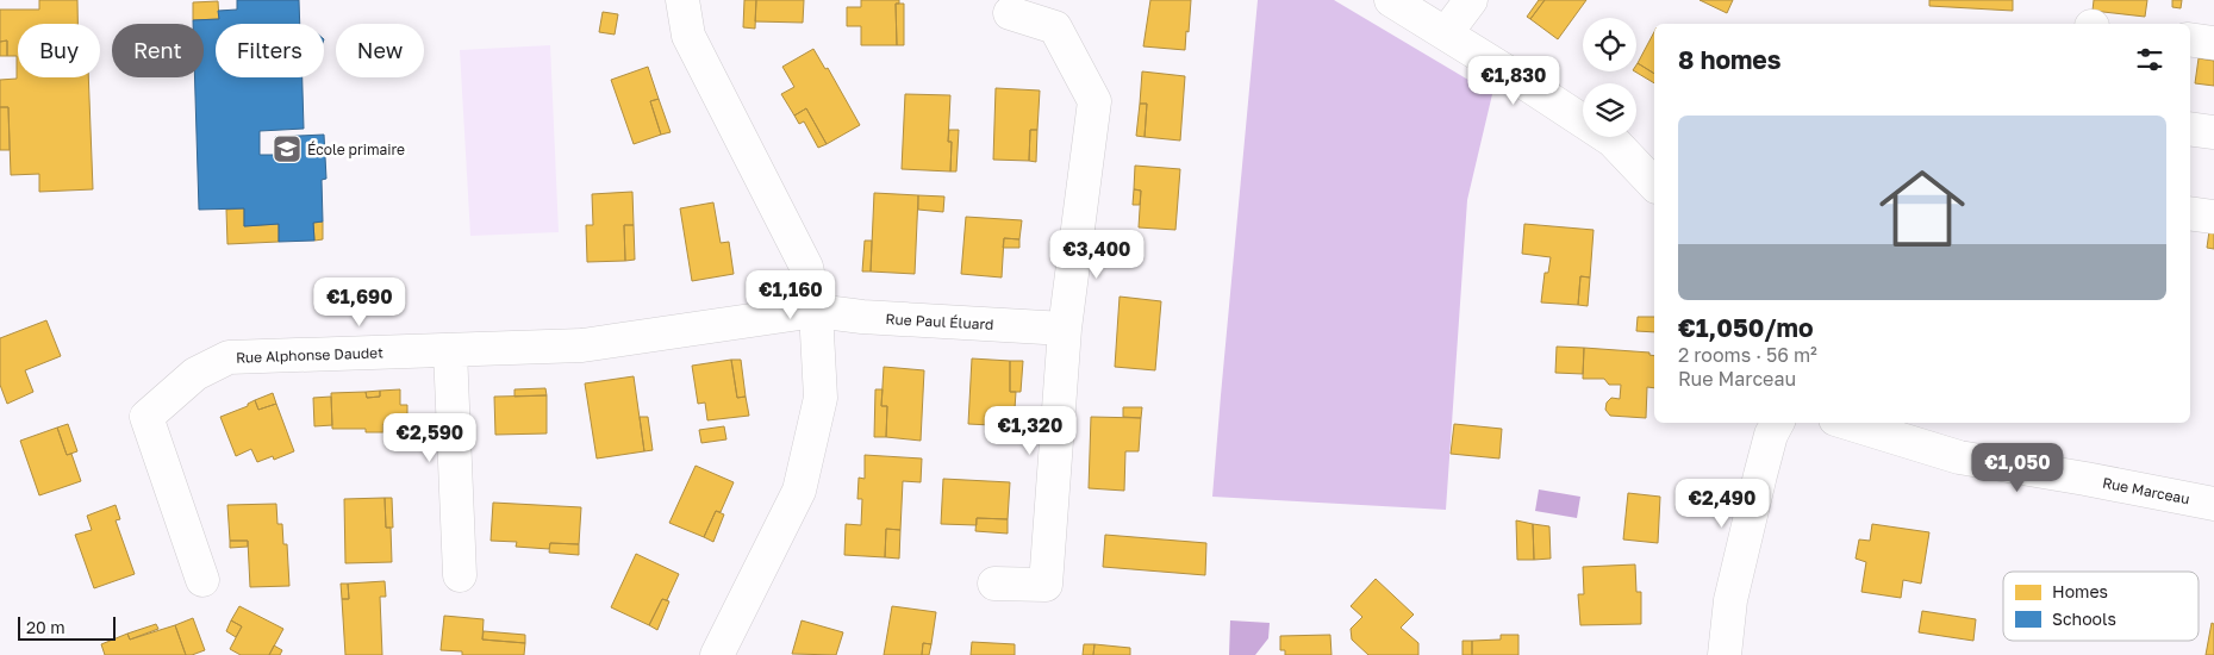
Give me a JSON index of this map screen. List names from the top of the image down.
{
  "streets": {
    "street": ["Rue Paul Éluard", "Rue Alphonse Daudet", "Rue Marceau"]
  },
  "crossings": [
    ["Rue Paul Éluard", "Rue Alphonse Daudet"]
  ],
  "places": {
    "school or university": ["École primaire"]
  },
  "legend": ["Homes", "Schools"],
  "scale_bar": "20 m",
  "page": {
    "chip": [
      "Buy",
      "Rent",
      "Filters",
      "New"
    ],
    "heading": "8 homes",
    "price": [
      "€1,830",
      "€3,400",
      "€1,160",
      "€1,690",
      "€1,320",
      "€2,590",
      "€1,050",
      "€2,490"
    ],
    "list": [
      {
        "name": "€1,050/mo",
        "note": "2 rooms · 56 m² · Rue Marceau"
      }
    ],
    "scale": "20 m"
  }
}
